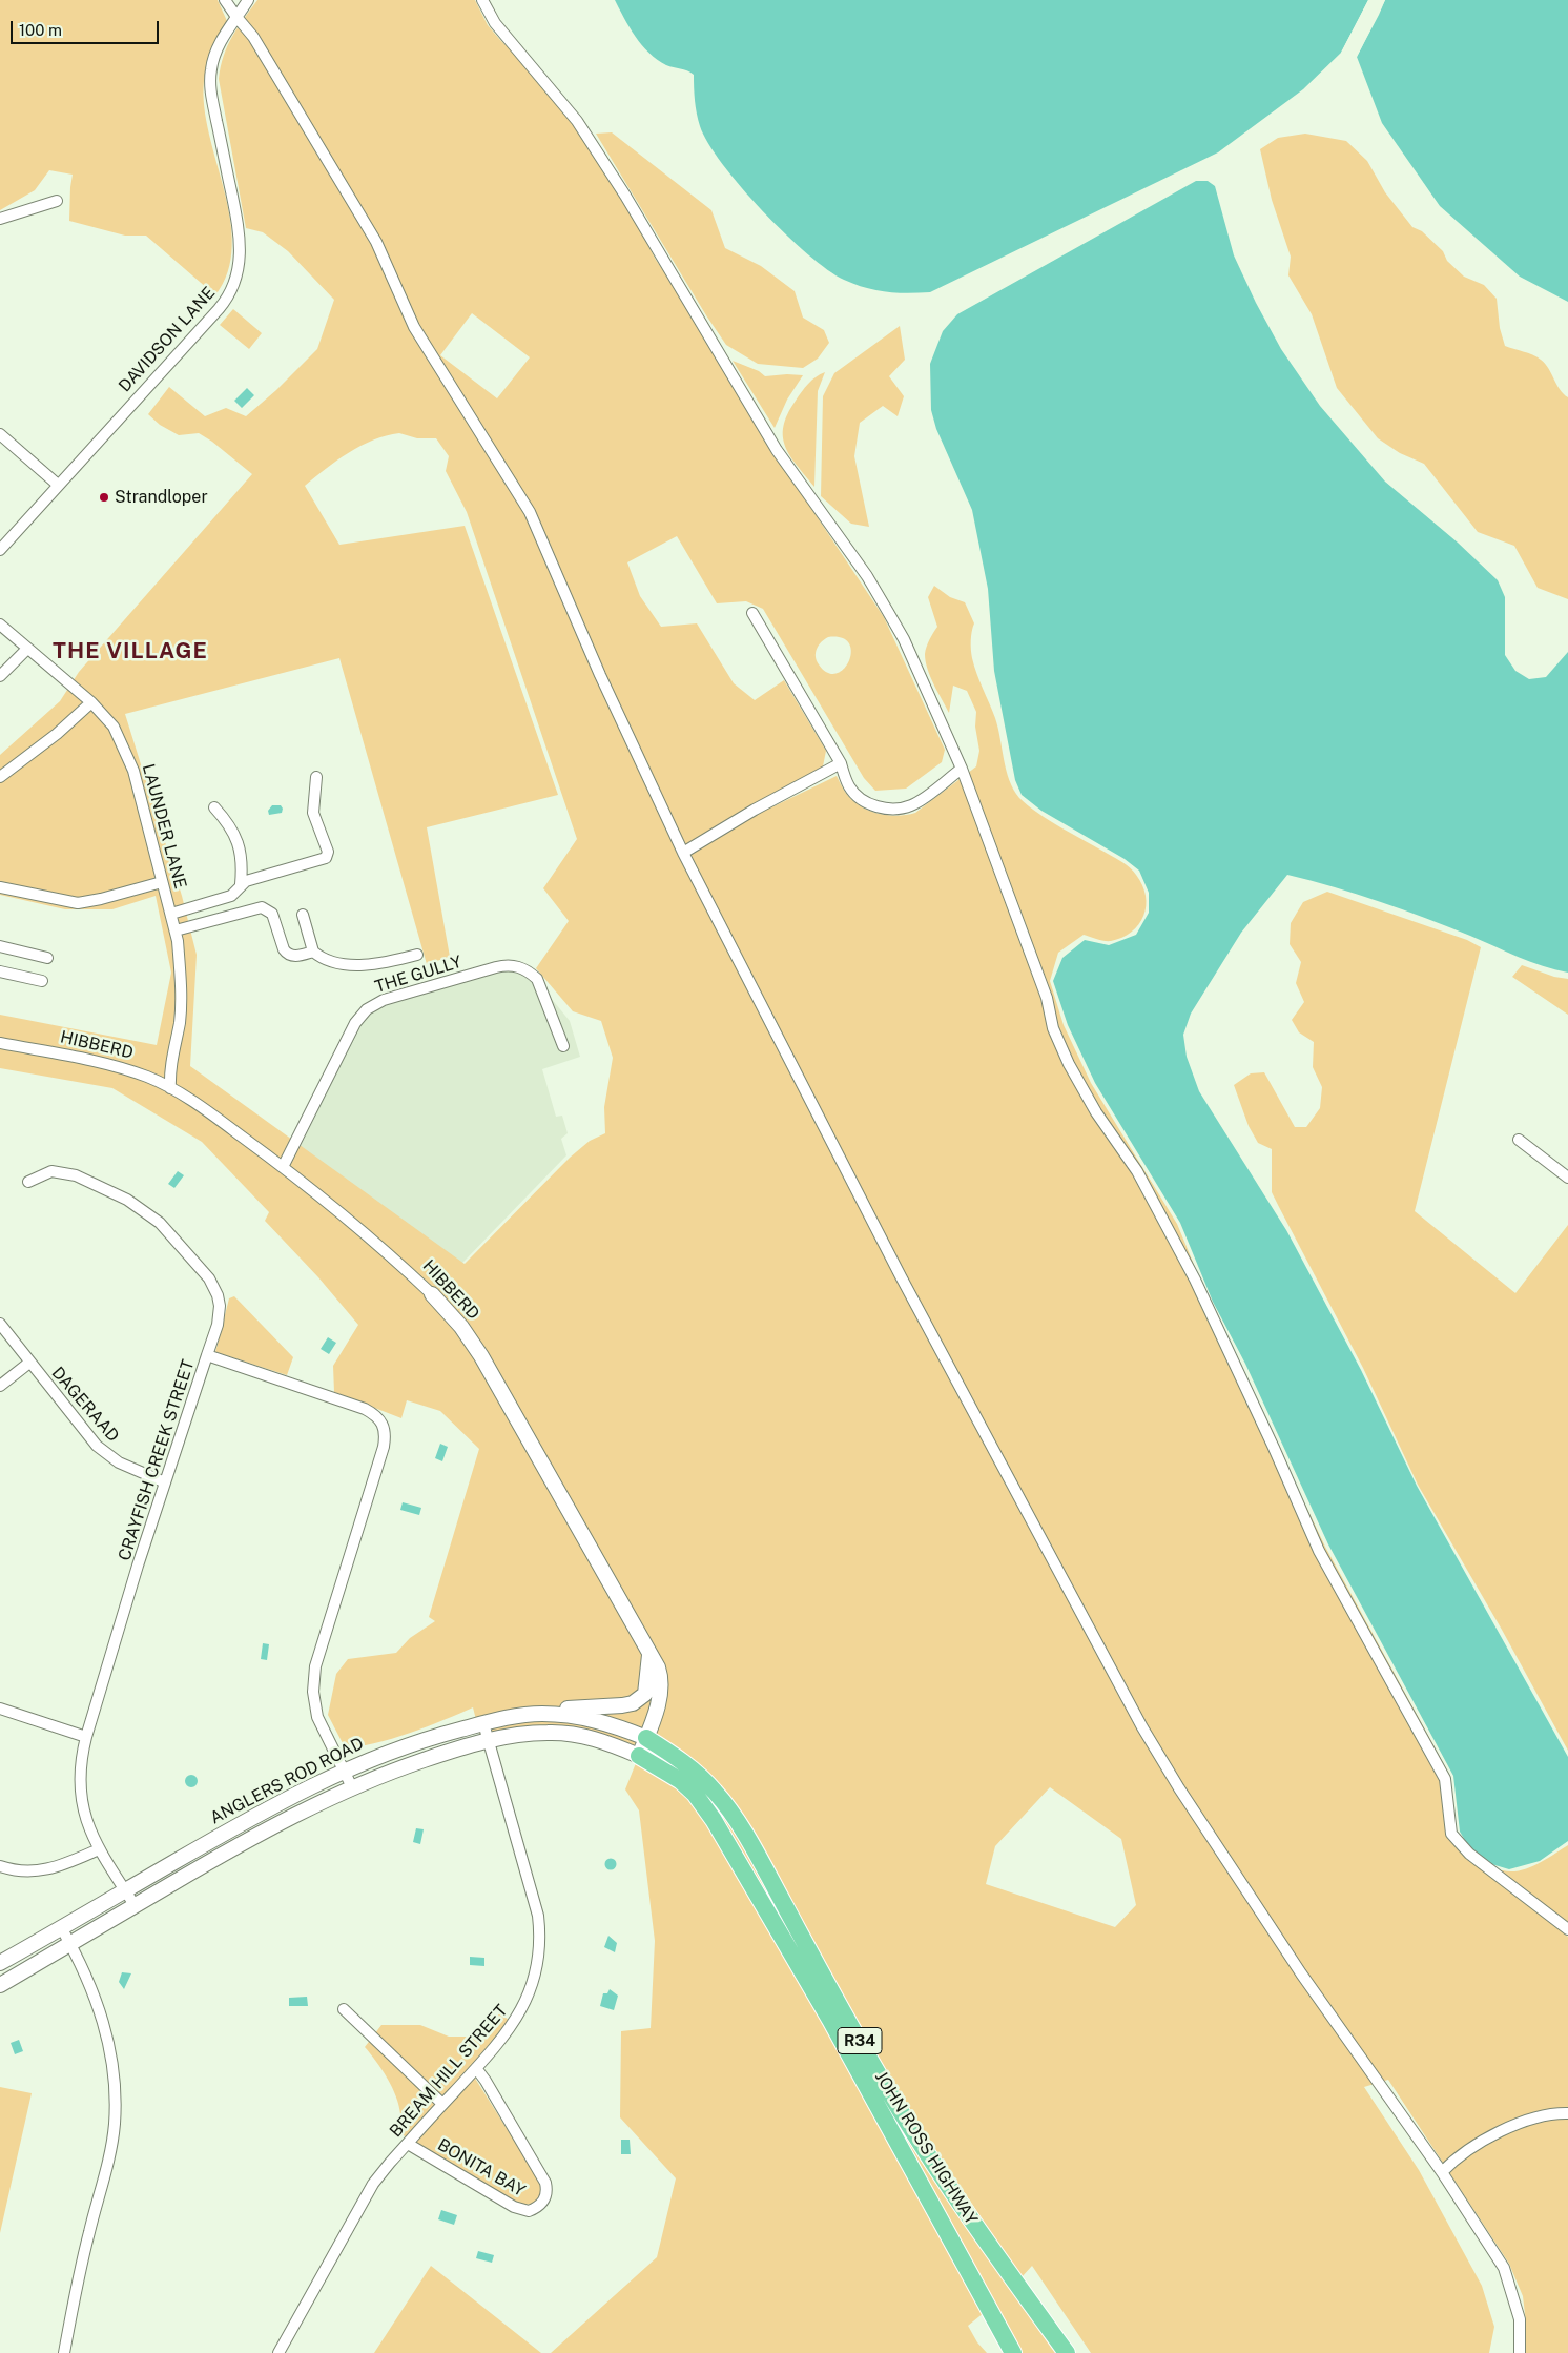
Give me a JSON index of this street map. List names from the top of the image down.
{
  "streets": {
    "main road": ["R34", "JOHN ROSS HIGHWAY"],
    "street": [
      "DAVIDSON LANE",
      "LAUNDER LANE",
      "THE GULLY",
      "HIBBERD",
      "DAGERAAD",
      "CRAYFISH CREEK STREET",
      "ANGLERS ROD ROAD",
      "BREAM HILL STREET",
      "BONITA BAY"
    ]
  },
  "crossings": [
    ["LAUNDER LANE", "HIBBERD"],
    ["THE GULLY", "HIBBERD"],
    ["HIBBERD", "ANGLERS ROD ROAD"],
    ["HIBBERD", "JOHN ROSS HIGHWAY"],
    ["DAGERAAD", "CRAYFISH CREEK STREET"],
    ["CRAYFISH CREEK STREET", "ANGLERS ROD ROAD"],
    ["ANGLERS ROD ROAD", "BREAM HILL STREET"],
    ["ANGLERS ROD ROAD", "JOHN ROSS HIGHWAY"],
    ["BREAM HILL STREET", "BONITA BAY"]
  ],
  "districts": ["THE VILLAGE"],
  "places": ["Strandloper"],
  "scale_bar": "100 m"
}
